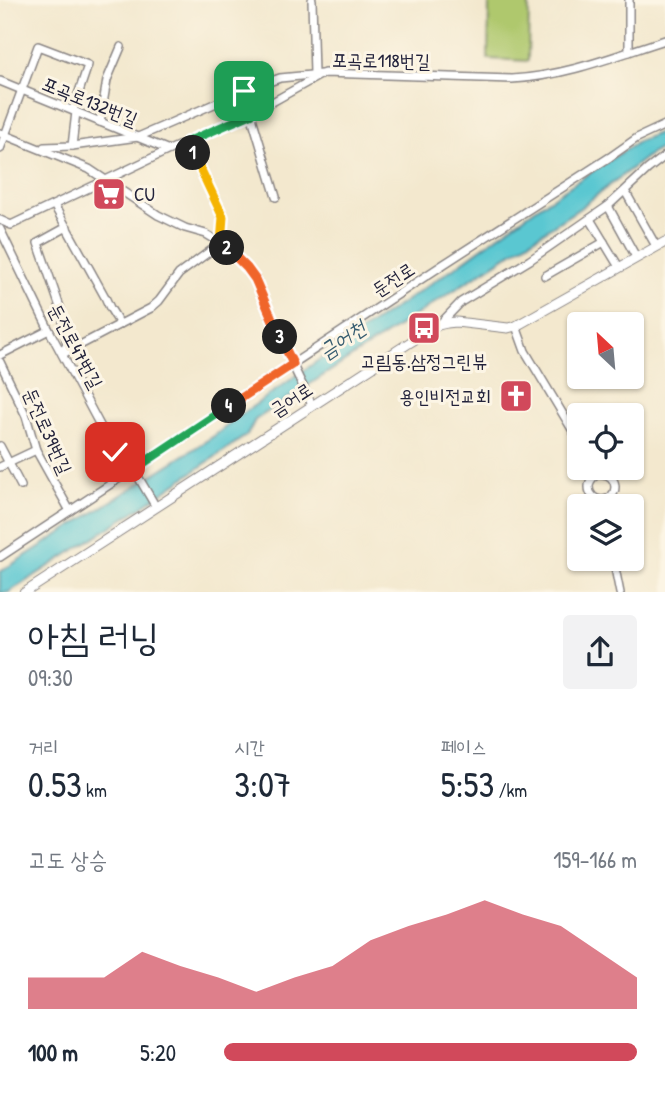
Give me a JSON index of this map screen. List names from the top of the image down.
{
  "streets": {
    "street": [
      "포곡로118번길",
      "포곡로132번길",
      "둔전로",
      "둔전로47번길",
      "금어로",
      "둔전로39번길"
    ]
  },
  "crossings": [
    ["포곡로118번길", "포곡로132번길"],
    ["둔전로", "둔전로47번길"],
    ["둔전로", "둔전로39번길"],
    ["둔전로47번길", "금어로"]
  ],
  "water": ["금어천"],
  "places": {
    "supermarket": ["CU"],
    "bus stop": ["고림동.삼정그린뷰"],
    "church": ["용인비전교회"]
  },
  "north": "top left",
  "page": {
    "pins": [
      "1",
      "2",
      "3",
      "4"
    ],
    "heading": ["아침 러닝", "09:30"],
    "stats": [
      ["거리", "0.53 km"],
      ["시간", "3:07"],
      ["페이스", "5:53 /km"]
    ],
    "chart": ["고도 상승", "159–166 m"],
    "list": [
      {
        "name": "100 m",
        "note": "5:20"
      }
    ]
  }
}
